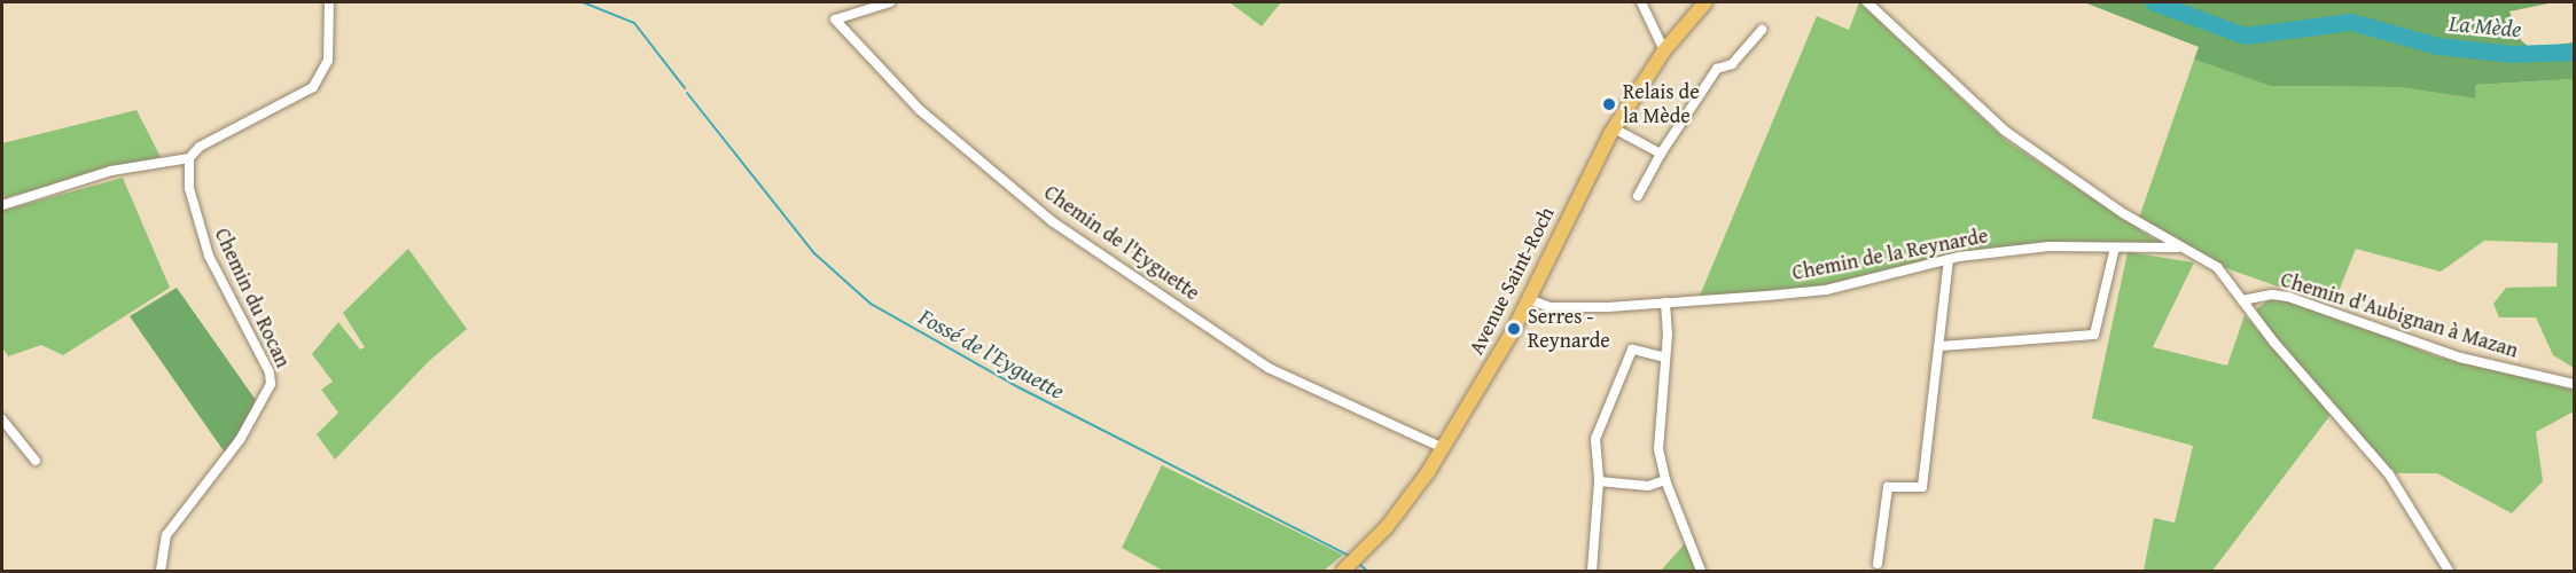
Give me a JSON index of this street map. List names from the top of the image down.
{
  "streets": {
    "main road": ["Avenue Saint-Roch"],
    "street": [
      "Chemin de l'Eyguette",
      "Chemin de la Reynarde",
      "Chemin du Rocan",
      "Chemin d'Aubignan à Mazan"
    ]
  },
  "crossings": [
    ["Chemin de l'Eyguette", "Avenue Saint-Roch"],
    ["Chemin de la Reynarde", "Avenue Saint-Roch"]
  ],
  "water": ["La Mède", "Fossé de l'Eyguette"],
  "places": ["Relais de la Mède", "Serres - Reynarde"]
}
